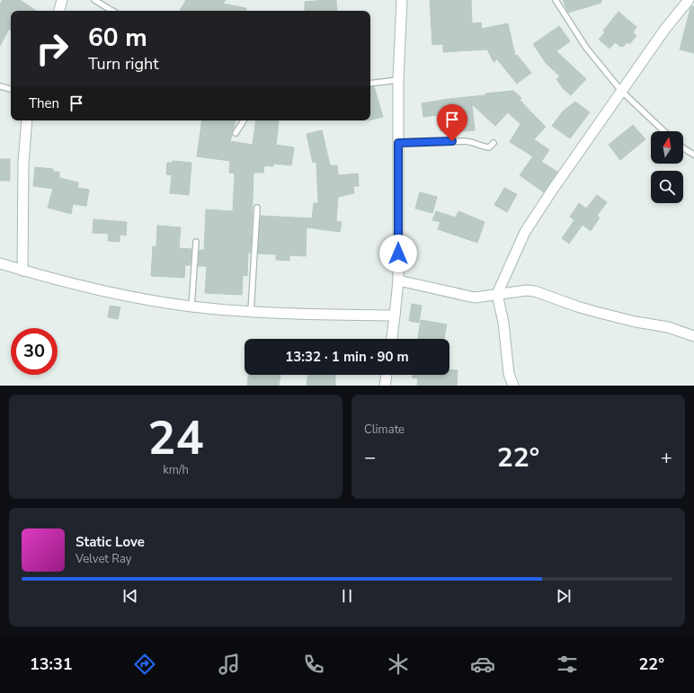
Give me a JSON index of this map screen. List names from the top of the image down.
{
  "north": "top",
  "page": {
    "turn": ["60 m", "Turn right"],
    "then": "Then",
    "limit": "30",
    "trip": "13:32 · 1 min · 90 m",
    "tile": [
      ["24", "km/h"],
      "Climate"
    ],
    "heat": ["−", "22°", "+"],
    "song": ["Static Love", "Velvet Ray"],
    "tabs": ["13:31", "22°"]
  }
}
